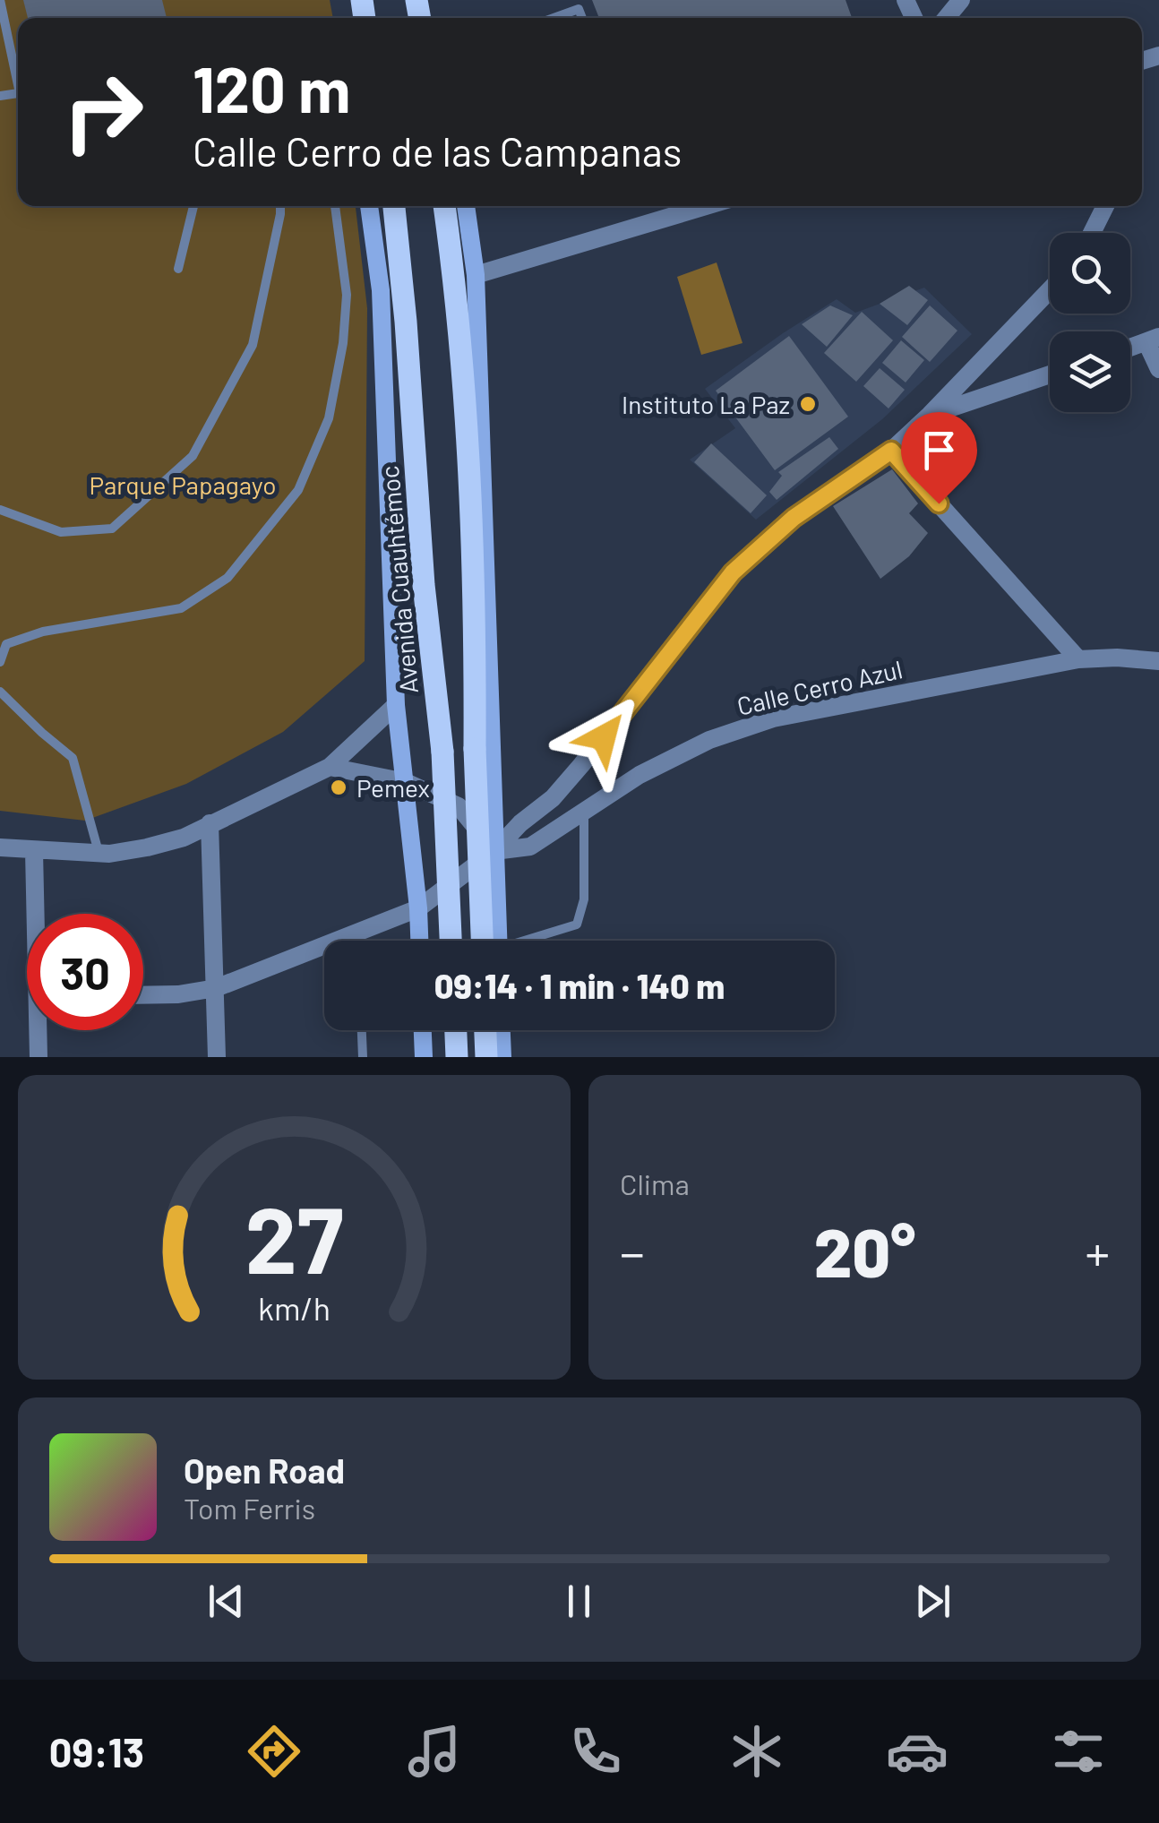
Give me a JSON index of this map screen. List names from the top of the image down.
{
  "streets": {
    "main road": ["Avenida Cuauhtémoc"],
    "street": ["Calle Cerro Azul"]
  },
  "parks": ["Parque Papagayo"],
  "places": ["Instituto La Paz", "Pemex"],
  "page": {
    "turn": ["120 m", "Calle Cerro de las Campanas"],
    "limit": "30",
    "trip": "09:14 · 1 min · 140 m",
    "tile": "Clima",
    "heat": ["−", "20°", "+"],
    "song": ["Open Road", "Tom Ferris"],
    "tabs": "09:13",
    "gauge": ["27", "km/h"]
  }
}
